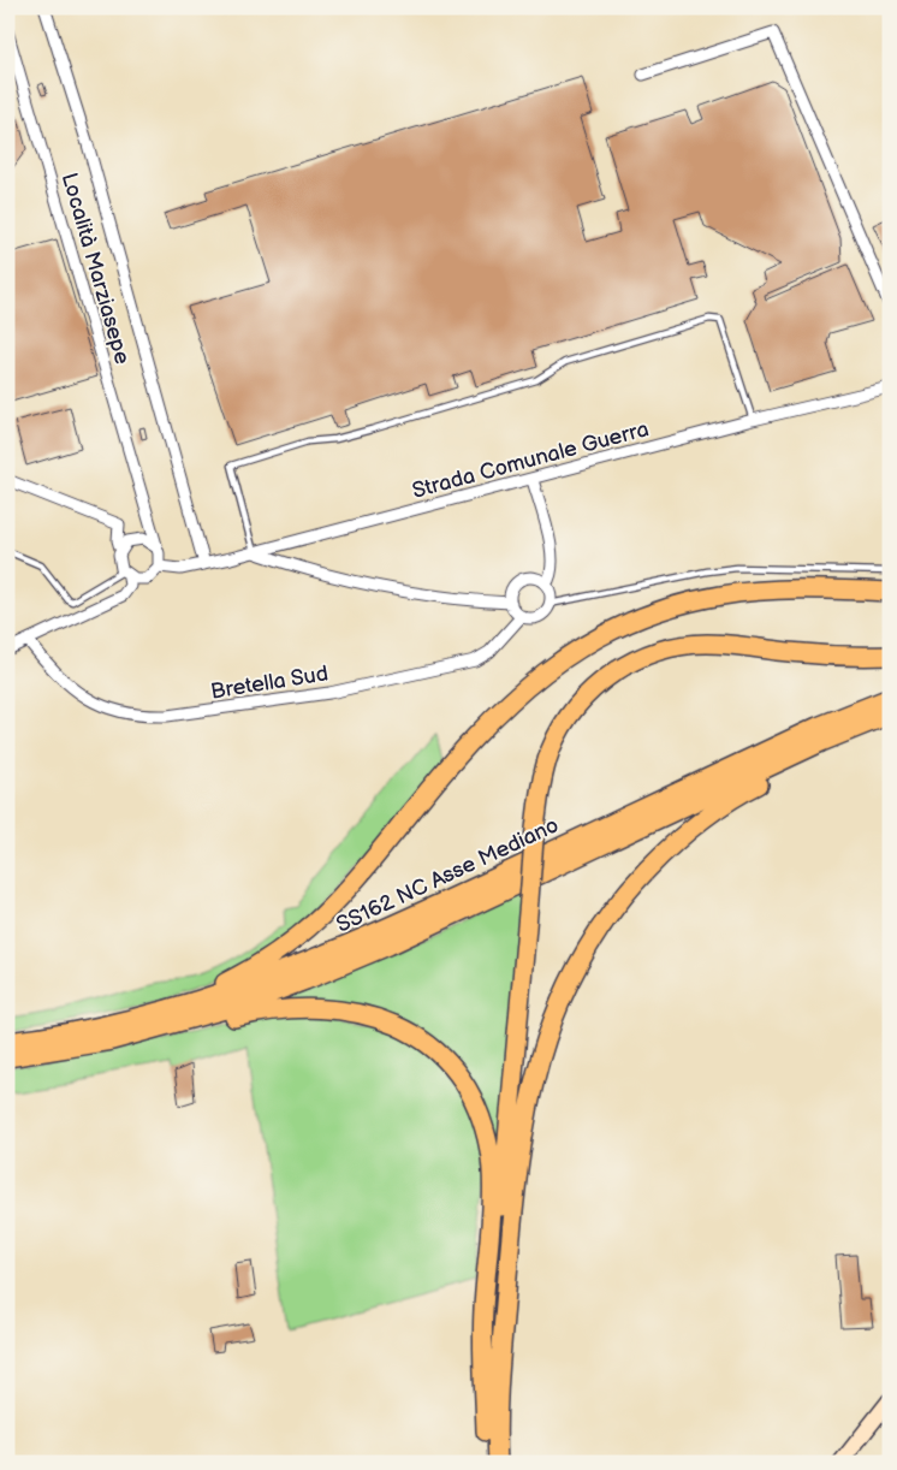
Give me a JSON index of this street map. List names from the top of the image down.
{
  "streets": {
    "highway": ["SS162 NC Asse Mediano"],
    "street": ["Località Marziasepe", "Strada Comunale Guerra", "Bretella Sud"]
  },
  "crossings": [
    ["Località Marziasepe", "Strada Comunale Guerra"]
  ]
}
